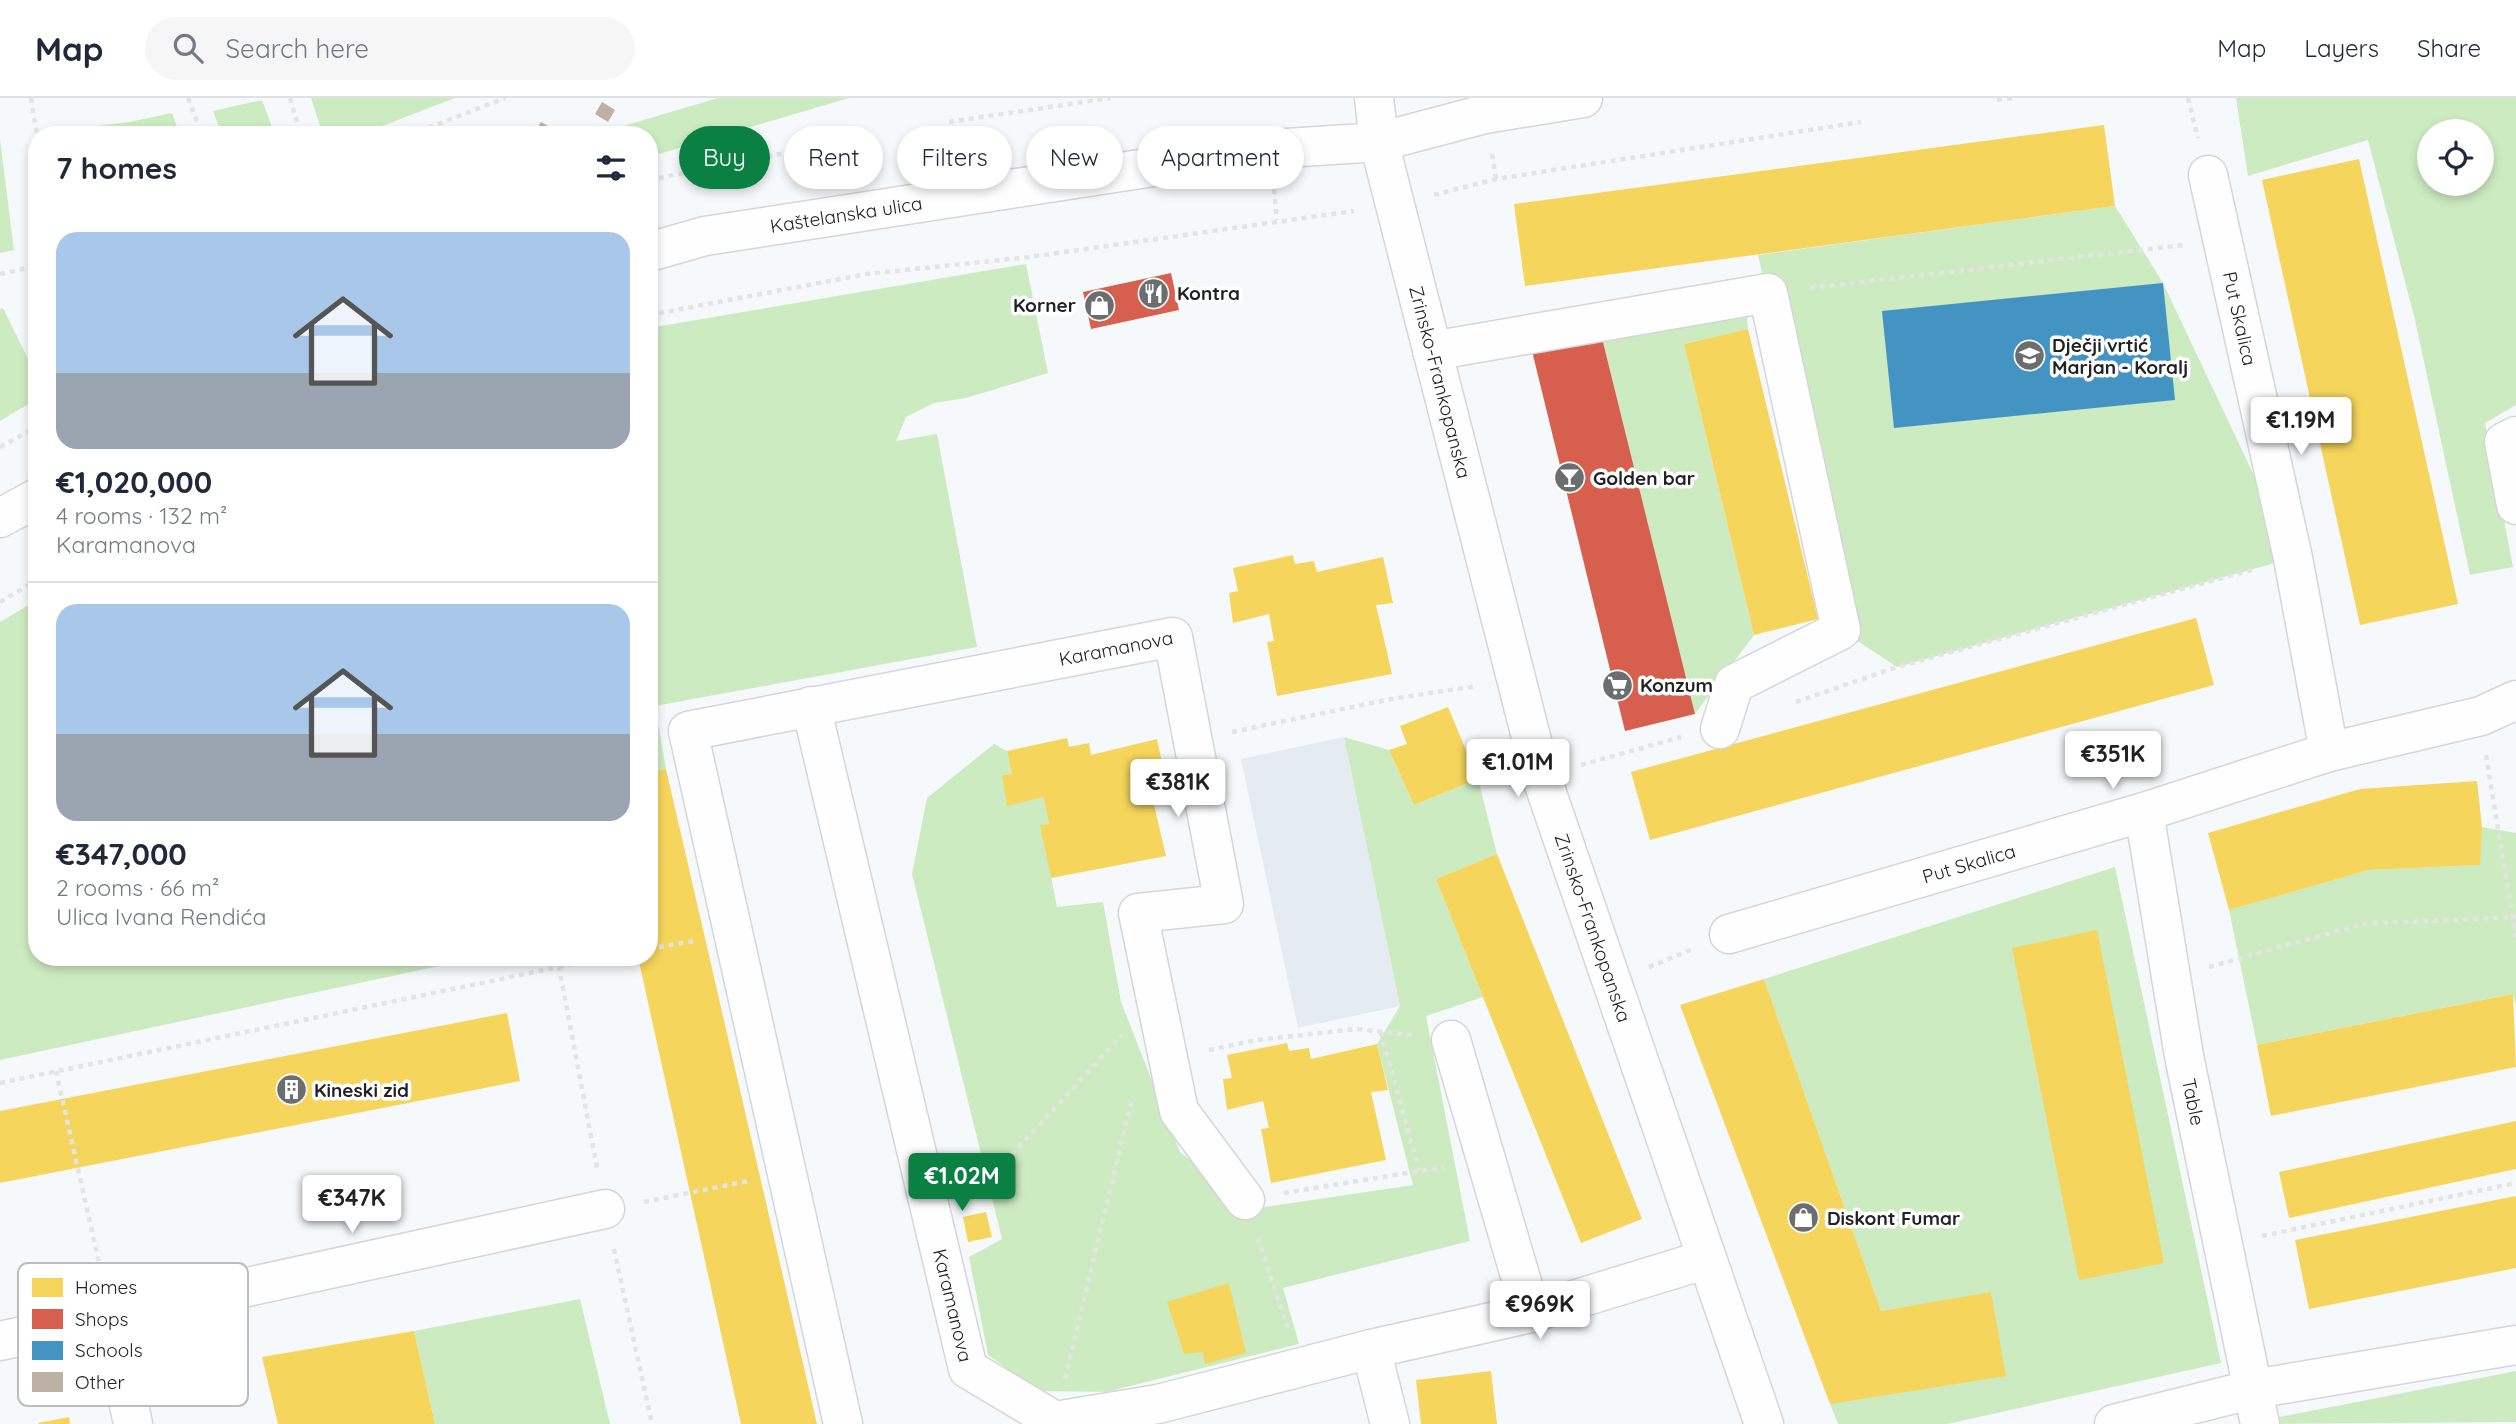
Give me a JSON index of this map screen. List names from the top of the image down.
{
  "streets": {
    "street": [
      "Kaštelanska ulica",
      "Put Skalica",
      "Zrinsko-Frankopanska",
      "Karamanova",
      "Table"
    ]
  },
  "crossings": [
    ["Kaštelanska ulica", "Zrinsko-Frankopanska"],
    ["Put Skalica", "Table"]
  ],
  "places": {
    "restaurant": ["Kontra"],
    "shop": ["Korner", "Diskont Fumar"],
    "school or university": ["Dječji vrtić Marjan - Koralj"],
    "bar": ["Golden bar"],
    "supermarket": ["Konzum"],
    "building": ["Kineski zid"]
  },
  "legend": [
    "Homes",
    "Shops",
    "Schools",
    "Other"
  ],
  "page": {
    "header": "Map",
    "search": "Search here",
    "nav": ["Map", "Layers", "Share"],
    "chip": [
      "Buy",
      "Rent",
      "Filters",
      "New",
      "Apartment"
    ],
    "heading": "7 homes",
    "list": [
      {
        "name": "€1,020,000",
        "note": "4 rooms · 132 m² · Karamanova"
      },
      {
        "name": "€347,000",
        "note": "2 rooms · 66 m² · Ulica Ivana Rendića"
      }
    ],
    "price": [
      "€1.19M",
      "€351K",
      "€1.01M",
      "€381K",
      "€1.02M",
      "€347K",
      "€969K"
    ]
  }
}
